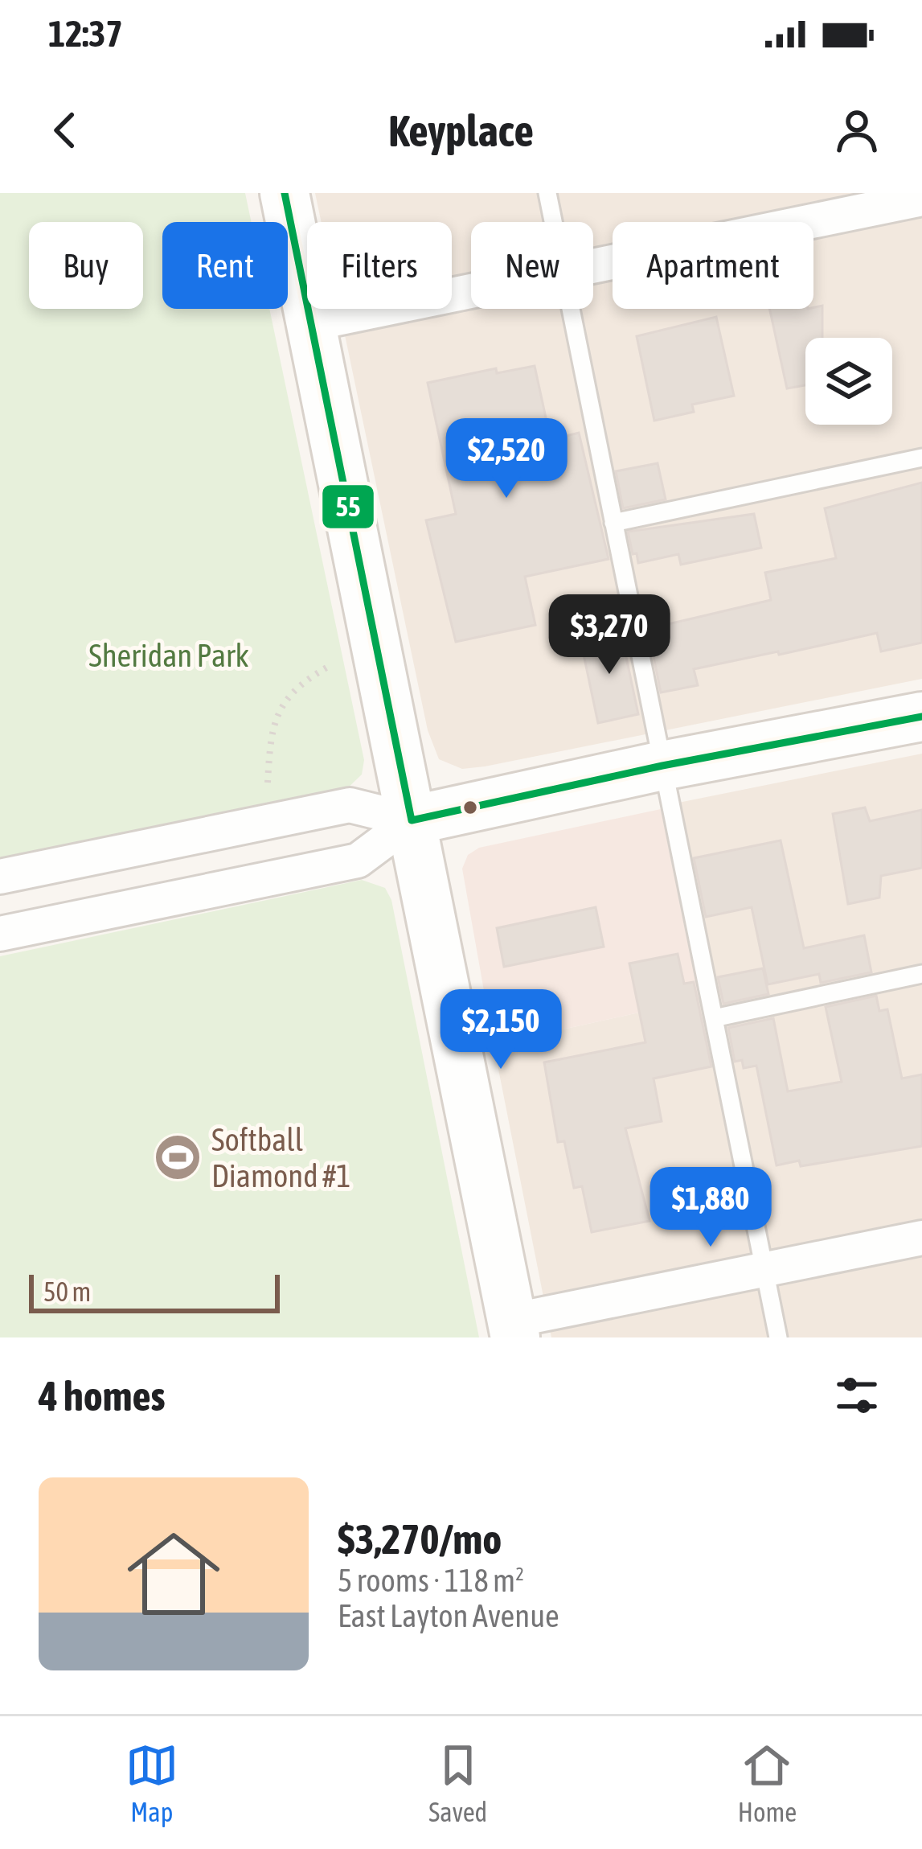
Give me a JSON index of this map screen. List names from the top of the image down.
{
  "parks": ["Sheridan Park"],
  "places": {
    "sports": ["Softball Diamond #1"]
  },
  "lines": ["transit line 55"],
  "scale_bar": "50 m",
  "page": {
    "status": "12:37",
    "header": "Keyplace",
    "chip": [
      "Buy",
      "Rent",
      "Filters",
      "New",
      "Apartment"
    ],
    "price": [
      "$2,520",
      "$3,270",
      "$2,150",
      "$1,880"
    ],
    "scale": "50 m",
    "heading": "4 homes",
    "list": [
      {
        "name": "$3,270/mo",
        "note": "5 rooms · 118 m² · East Layton Avenue"
      }
    ],
    "tabs": ["Map", "Saved", "Home"]
  }
}
